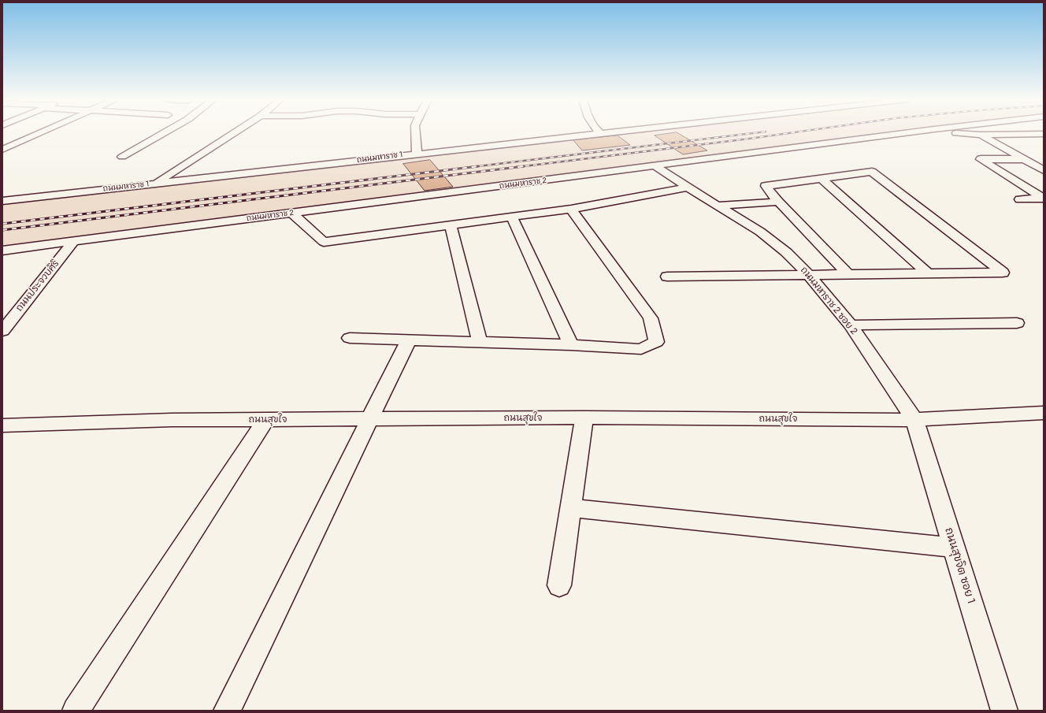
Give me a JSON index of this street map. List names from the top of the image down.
{
  "streets": {
    "street": [
      "ถนนมหาราช 1",
      "ถนนมหาราช 2",
      "ถนนประจวบศิริ",
      "ถนนมหาราช 2 ซอย 2",
      "ถนนสุขใจ",
      "ถนนสุขจิต ซอย 1"
    ]
  },
  "crossings": [
    ["ถนนมหาราช 2", "ถนนประจวบศิริ"],
    ["ถนนมหาราช 2", "ถนนมหาราช 2 ซอย 2"],
    ["ถนนมหาราช 2 ซอย 2", "ถนนสุขใจ"],
    ["ถนนมหาราช 2 ซอย 2", "ถนนสุขจิต ซอย 1"],
    ["ถนนสุขใจ", "ถนนสุขจิต ซอย 1"]
  ]
}
